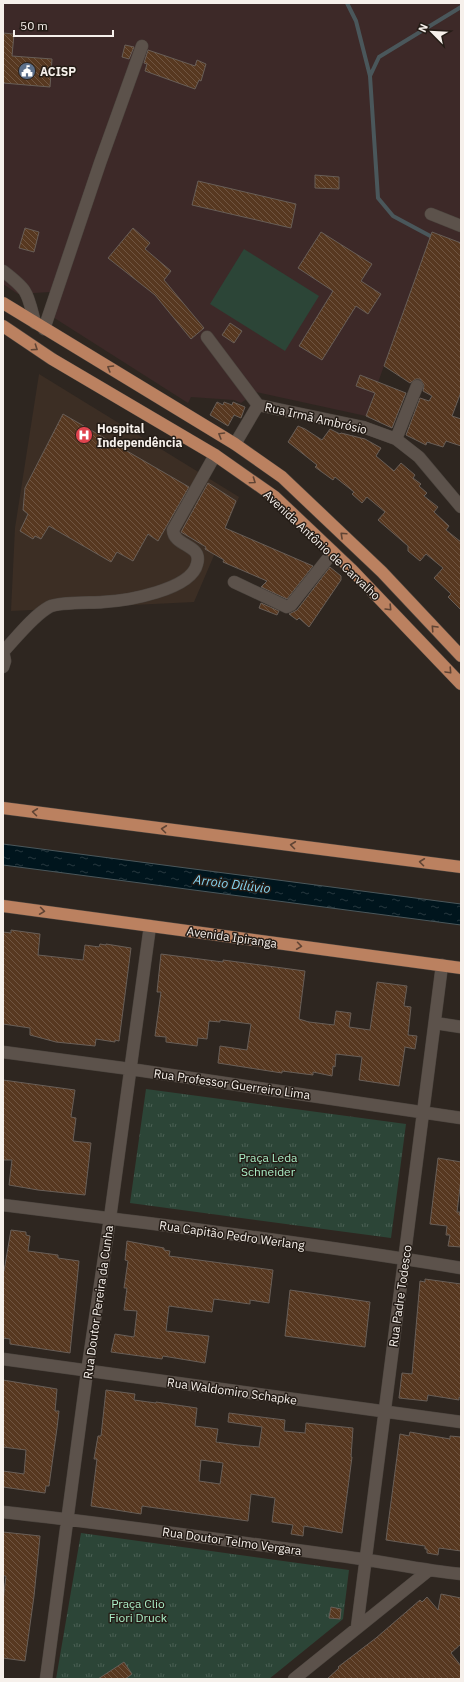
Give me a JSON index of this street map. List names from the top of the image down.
{
  "streets": {
    "main road": ["Avenida Antônio de Carvalho", "Avenida Ipiranga"],
    "street": [
      "Rua Irmã Ambrósio",
      "Rua Professor Guerreiro Lima",
      "Rua Capitão Pedro Werlang",
      "Rua Padre Todesco",
      "Rua Doutor Pereira da Cunha",
      "Rua Waldomiro Schapke",
      "Rua Doutor Telmo Vergara"
    ]
  },
  "crossings": [
    ["Rua Irmã Ambrósio", "Avenida Antônio de Carvalho"],
    ["Avenida Ipiranga", "Rua Padre Todesco"],
    ["Avenida Ipiranga", "Rua Doutor Pereira da Cunha"],
    ["Rua Professor Guerreiro Lima", "Rua Padre Todesco"],
    ["Rua Professor Guerreiro Lima", "Rua Doutor Pereira da Cunha"],
    ["Rua Capitão Pedro Werlang", "Rua Padre Todesco"],
    ["Rua Capitão Pedro Werlang", "Rua Doutor Pereira da Cunha"],
    ["Rua Padre Todesco", "Rua Waldomiro Schapke"],
    ["Rua Padre Todesco", "Rua Doutor Telmo Vergara"],
    ["Rua Doutor Pereira da Cunha", "Rua Waldomiro Schapke"],
    ["Rua Doutor Pereira da Cunha", "Rua Doutor Telmo Vergara"]
  ],
  "water": ["Arroio Dilúvio"],
  "parks": ["Praça Leda Schneider", "Praça Clio Fiori Druck"],
  "places": {
    "public building": ["ACISP"],
    "hospital": ["Hospital Independência"]
  },
  "scale_bar": "50 m",
  "north": "top left"
}
